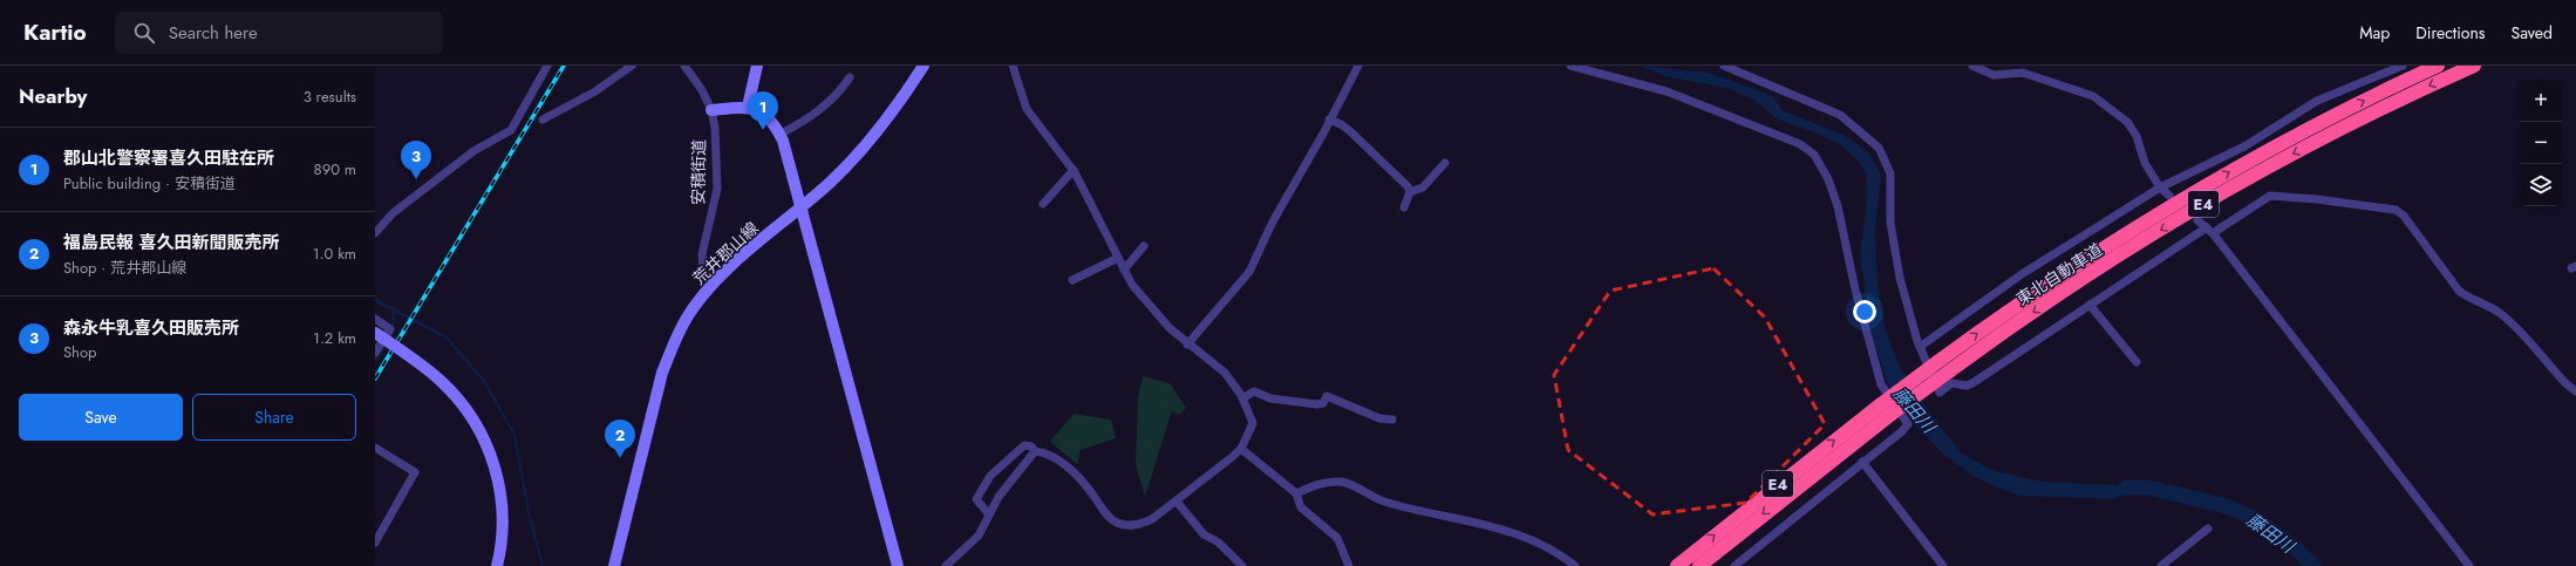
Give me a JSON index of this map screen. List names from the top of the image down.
{
  "streets": {
    "highway": ["E4", "東北自動車道"],
    "street": ["安積街道", "荒井郡山線"]
  },
  "crossings": [
    ["安積街道", "荒井郡山線"]
  ],
  "water": ["藤田川"],
  "page": {
    "header": "Kartio",
    "search": "Search here",
    "nav": ["Map", "Directions", "Saved"],
    "heading": ["Nearby", "3 results"],
    "map_buttons": ["+", "−"],
    "pins": ["1", "3", "2"],
    "list": [
      {
        "mark": "1",
        "name": "郡山北警察署喜久田駐在所",
        "note": "Public building · 安積街道",
        "value": "890 m"
      },
      {
        "mark": "2",
        "name": "福島民報 喜久田新聞販売所",
        "note": "Shop · 荒井郡山線",
        "value": "1.0 km"
      },
      {
        "mark": "3",
        "name": "森永牛乳喜久田販売所",
        "note": "Shop",
        "value": "1.2 km"
      }
    ],
    "buttons": ["Save", "Share"]
  }
}
